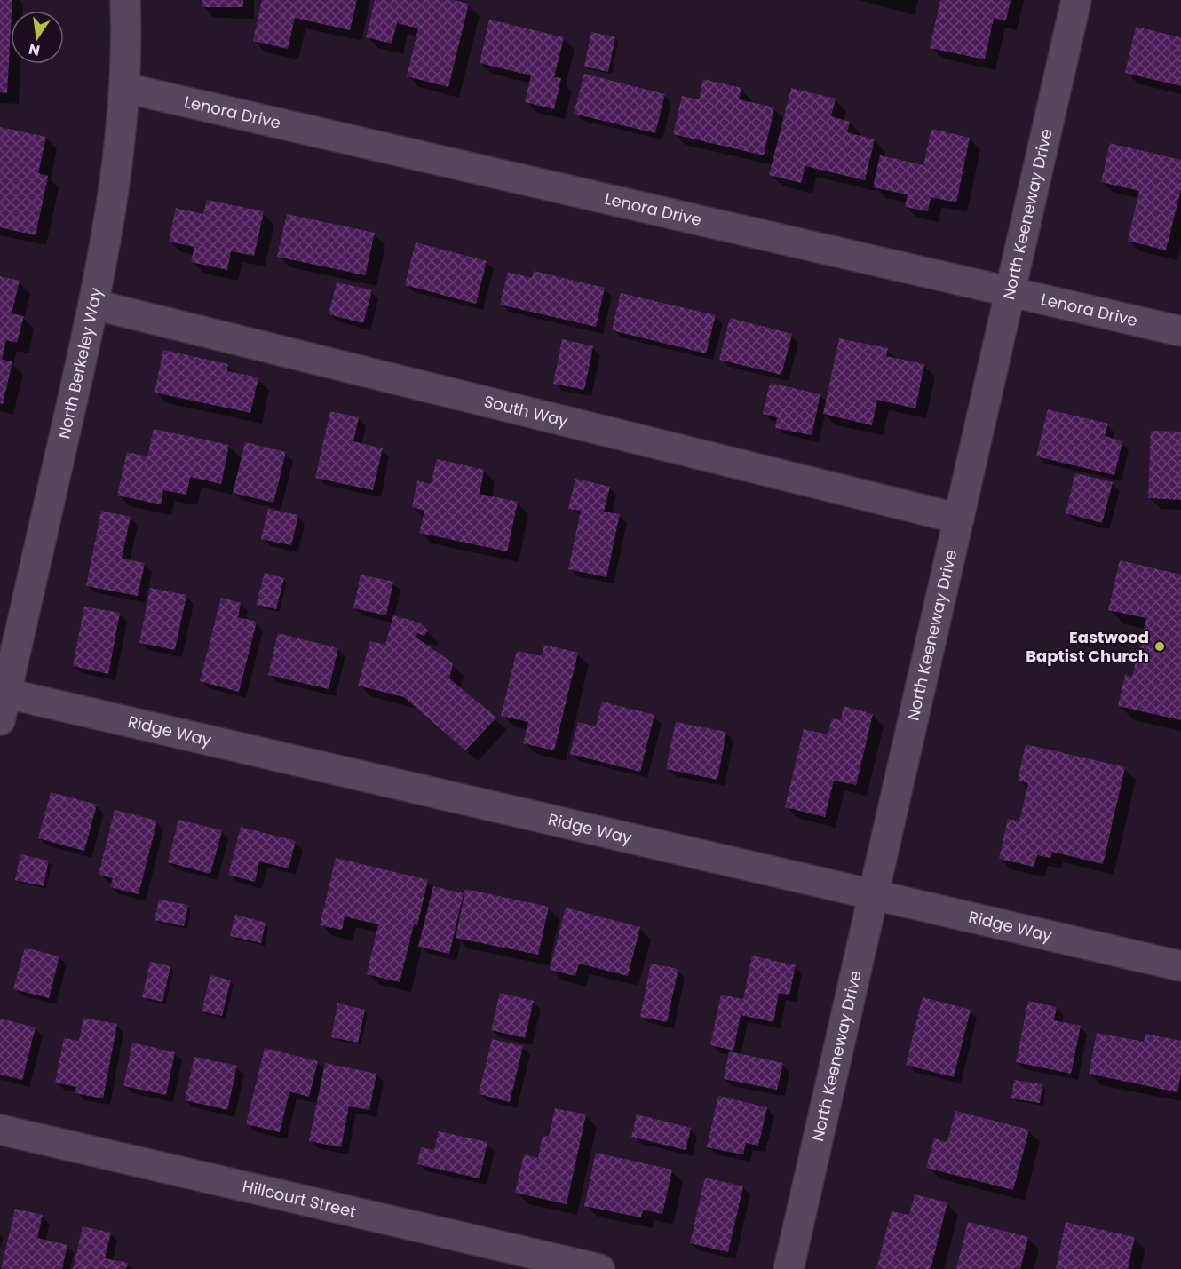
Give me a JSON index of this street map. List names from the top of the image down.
{
  "streets": {
    "street": [
      "Lenora Drive",
      "North Keeneway Drive",
      "North Berkeley Way",
      "South Way",
      "Ridge Way",
      "Hillcourt Street"
    ]
  },
  "crossings": [
    ["Lenora Drive", "North Keeneway Drive"],
    ["Lenora Drive", "North Berkeley Way"],
    ["North Keeneway Drive", "South Way"],
    ["North Keeneway Drive", "Ridge Way"],
    ["North Berkeley Way", "South Way"],
    ["North Berkeley Way", "Ridge Way"]
  ],
  "places": ["Eastwood Baptist Church"],
  "north": "bottom"
}
